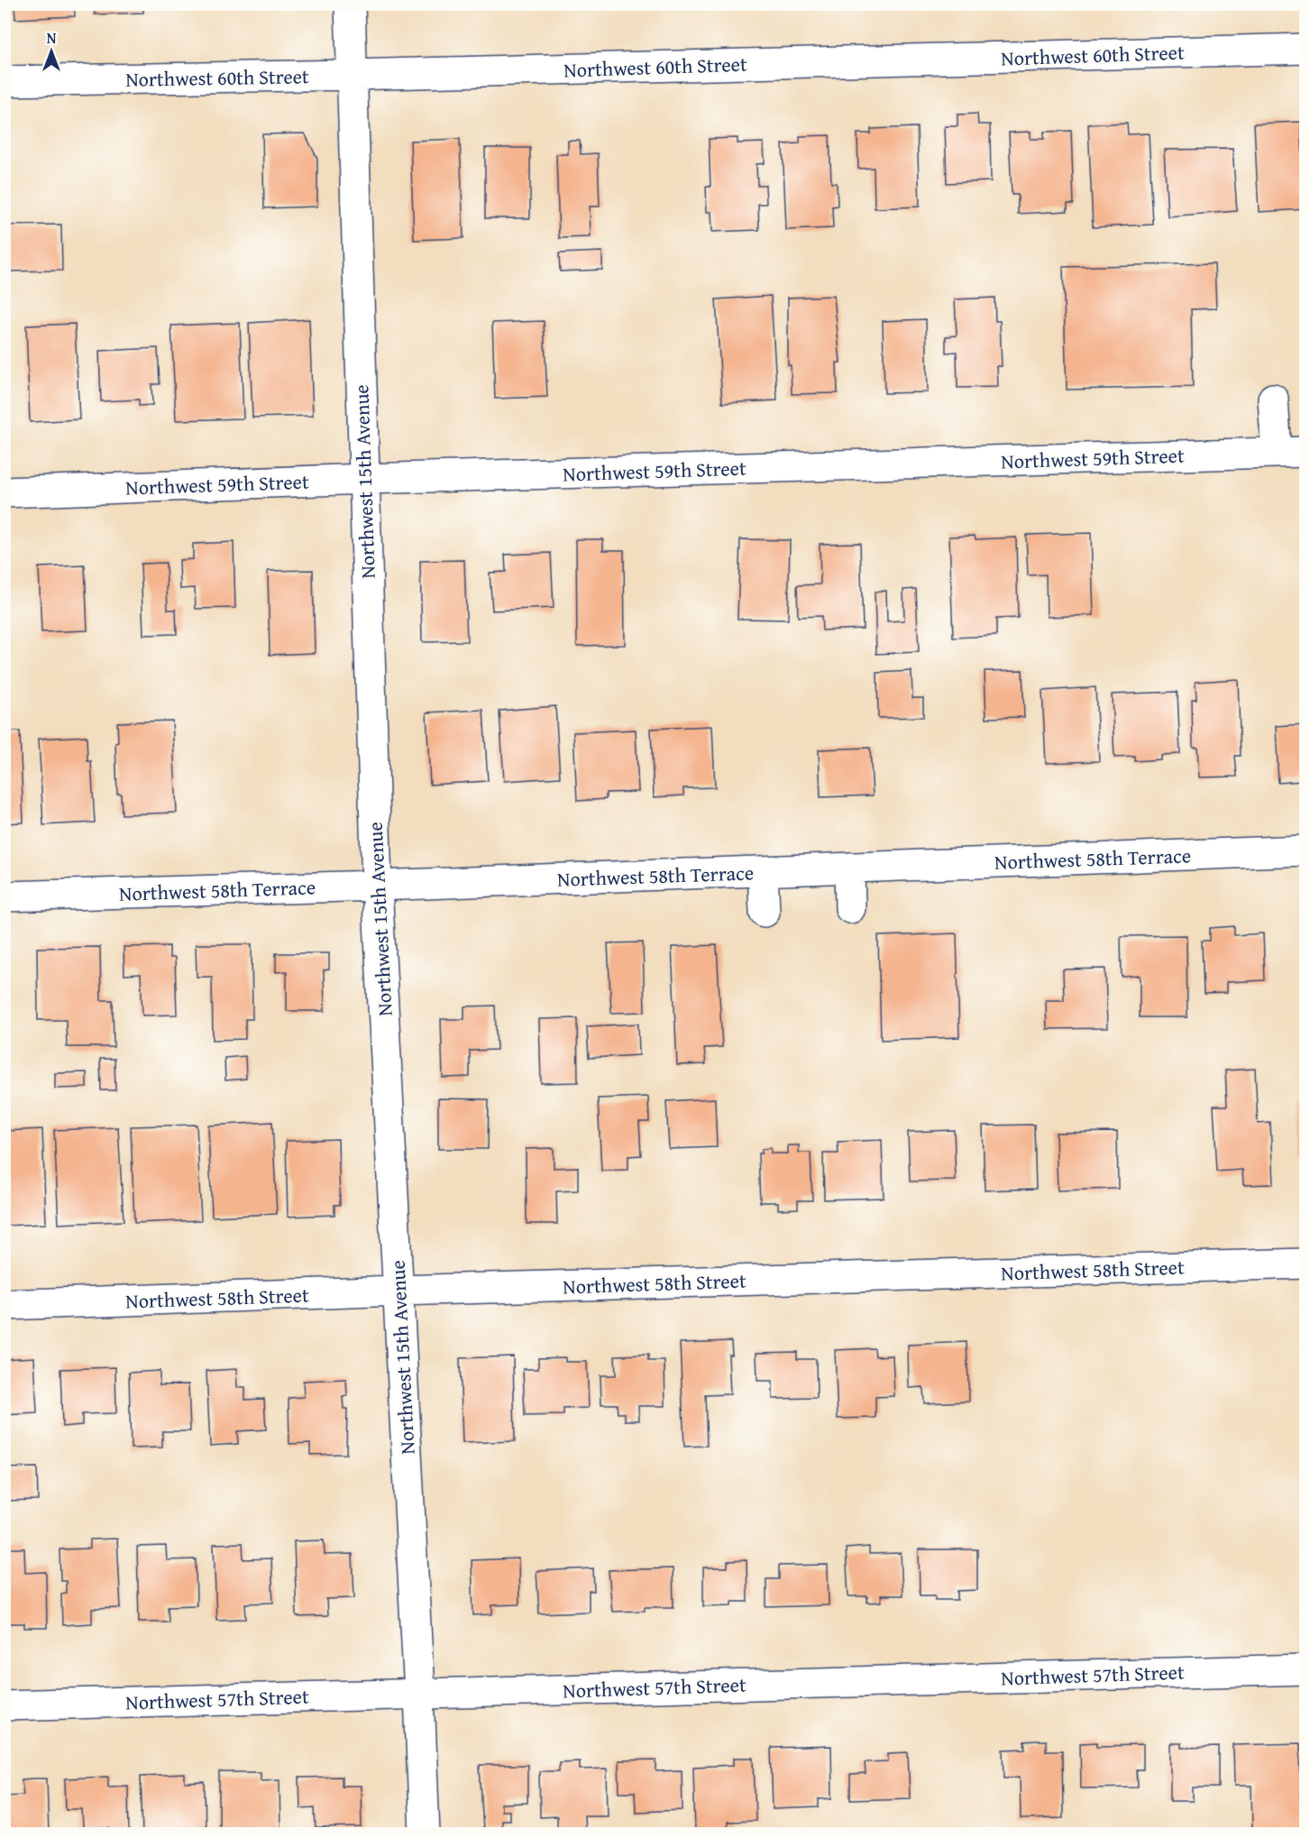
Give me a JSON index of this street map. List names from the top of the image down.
{
  "streets": {
    "street": [
      "Northwest 60th Street",
      "Northwest 59th Street",
      "Northwest 15th Avenue",
      "Northwest 58th Terrace",
      "Northwest 58th Street",
      "Northwest 57th Street"
    ]
  },
  "crossings": [
    ["Northwest 60th Street", "Northwest 15th Avenue"],
    ["Northwest 59th Street", "Northwest 15th Avenue"],
    ["Northwest 15th Avenue", "Northwest 58th Terrace"],
    ["Northwest 15th Avenue", "Northwest 58th Street"],
    ["Northwest 15th Avenue", "Northwest 57th Street"]
  ],
  "north": "top"
}
